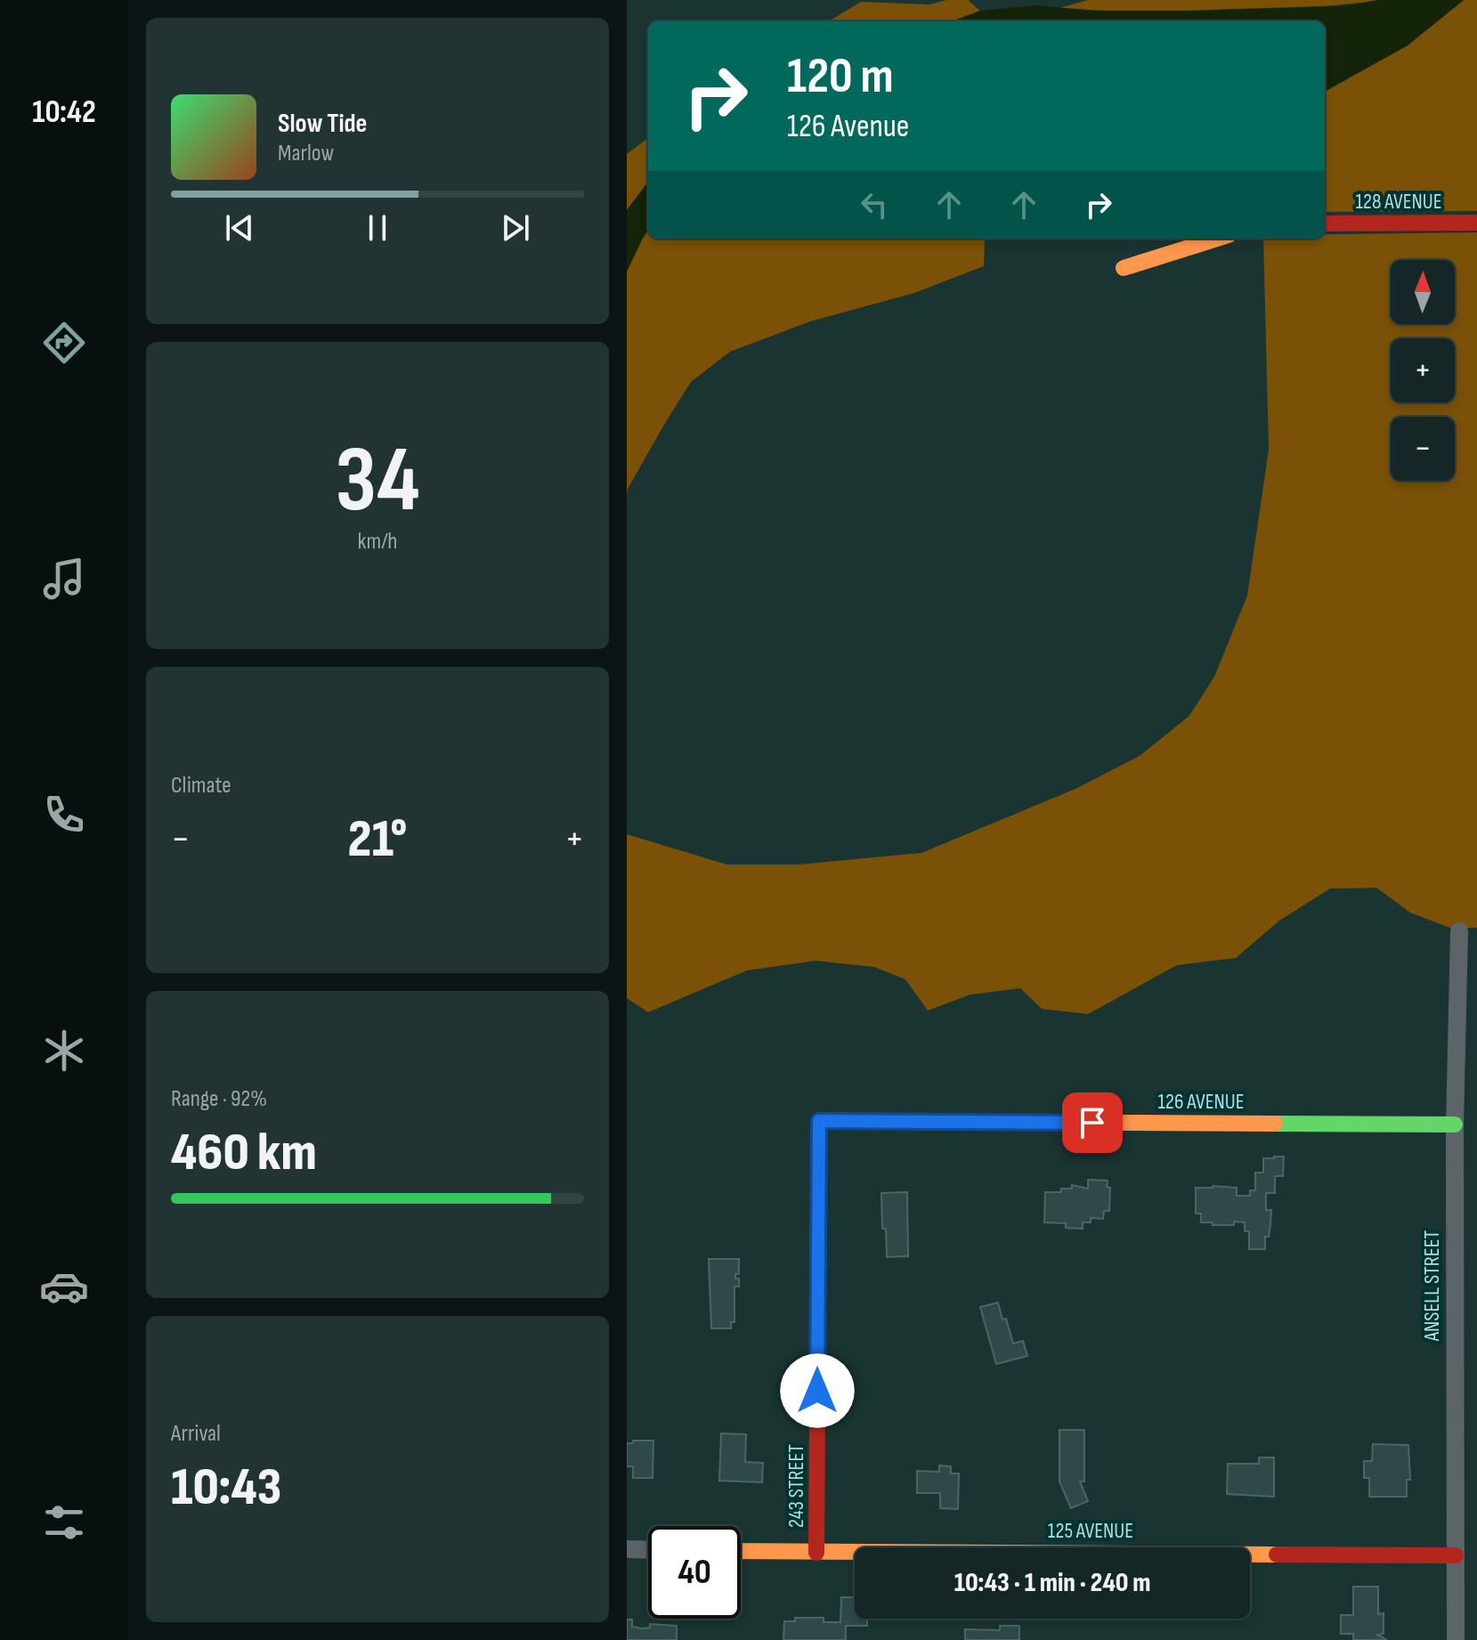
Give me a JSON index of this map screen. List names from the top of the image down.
{
  "streets": {
    "street": [
      "128 AVENUE",
      "126 AVENUE",
      "ANSELL STREET",
      "243 STREET",
      "125 AVENUE"
    ]
  },
  "crossings": [
    ["126 AVENUE", "ANSELL STREET"],
    ["126 AVENUE", "243 STREET"],
    ["ANSELL STREET", "125 AVENUE"],
    ["243 STREET", "125 AVENUE"]
  ],
  "north": "top",
  "page": {
    "tabs": "10:42",
    "turn": ["120 m", "126 Avenue"],
    "song": ["Slow Tide", "Marlow"],
    "map_buttons": ["+", "−"],
    "tile": [
      ["34", "km/h"],
      "Climate",
      ["Range · 92%", "460 km"],
      ["Arrival", "10:43"]
    ],
    "heat": ["−", "21°", "+"],
    "limit": "40",
    "trip": "10:43 · 1 min · 240 m"
  }
}
